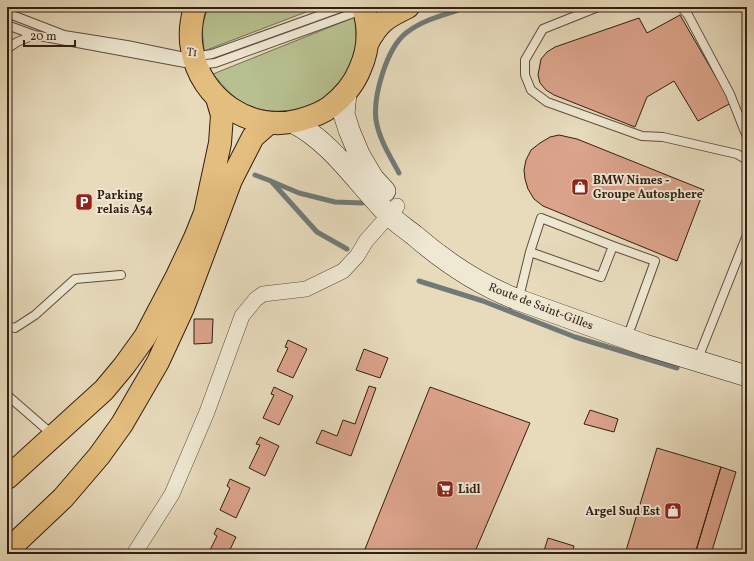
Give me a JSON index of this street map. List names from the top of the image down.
{
  "streets": {
    "main road": ["Route de Saint-Gilles"],
    "lane": ["T1"]
  },
  "places": {
    "shop": ["BMW Nimes - Groupe Autosphere", "Argel Sud Est"],
    "parking": ["Parking relais A54"],
    "supermarket": ["Lidl"]
  },
  "scale_bar": "20 m"
}
